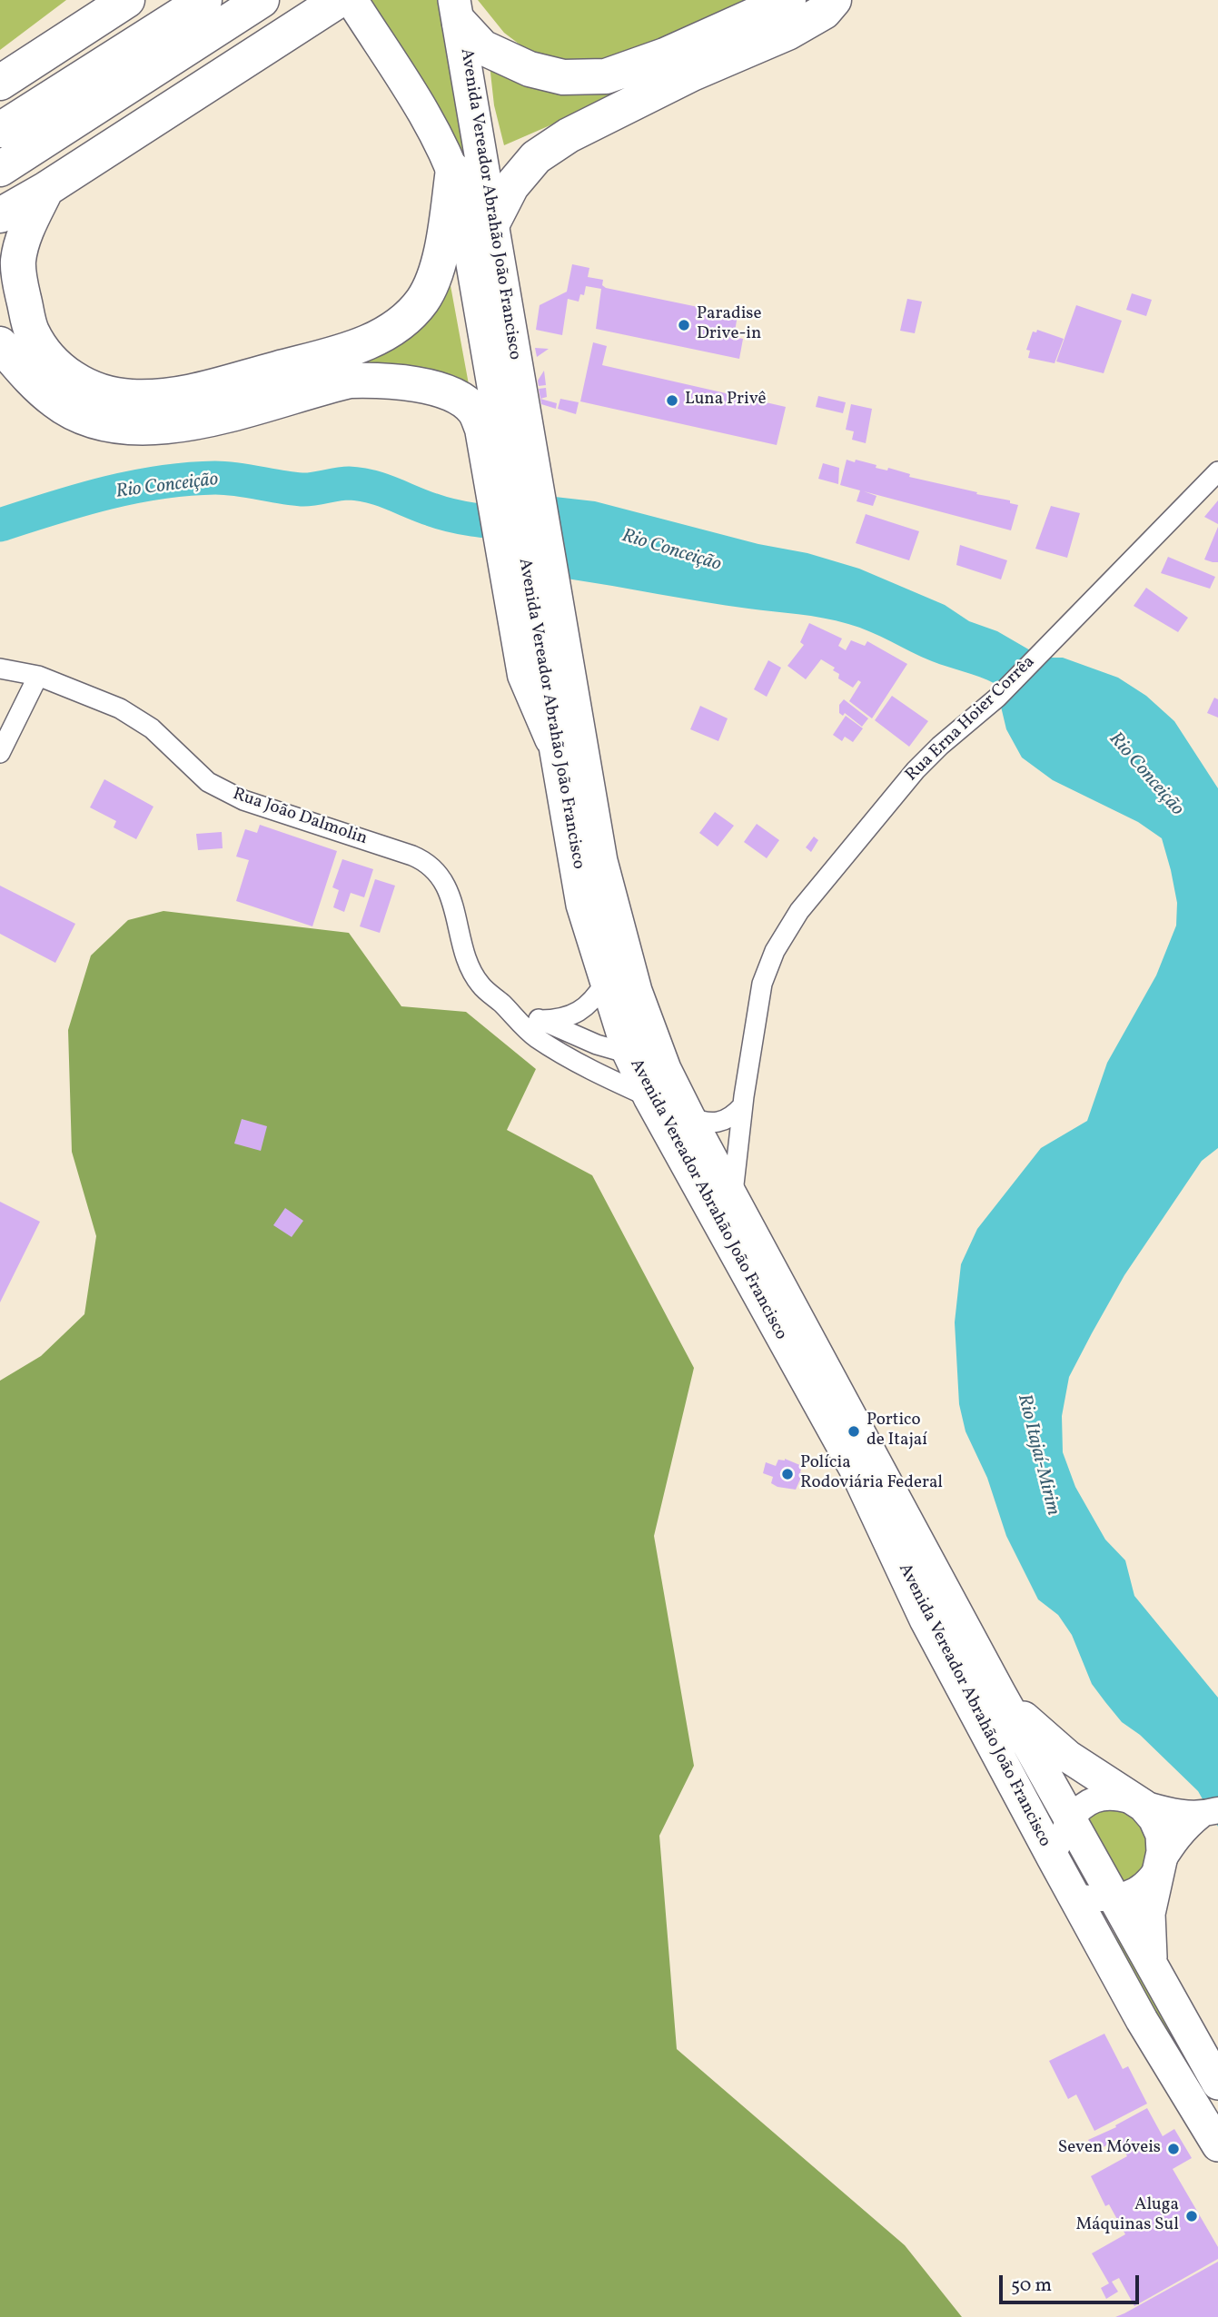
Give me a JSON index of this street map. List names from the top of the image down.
{
  "streets": {
    "main road": ["Avenida Vereador Abrahão João Francisco"],
    "street": ["Rua Erna Hoier Corrêa", "Rua João Dalmolin"]
  },
  "crossings": [
    ["Avenida Vereador Abrahão João Francisco", "Rua Erna Hoier Corrêa"],
    ["Avenida Vereador Abrahão João Francisco", "Rua João Dalmolin"]
  ],
  "water": ["Rio Conceição", "Rio Itajaí-Mirim"],
  "places": [
    "Paradise Drive-in",
    "Luna Privê",
    "Portico de Itajaí",
    "Polícia Rodoviária Federal",
    "Seven Móveis",
    "Aluga Máquinas Sul"
  ],
  "scale_bar": "50 m"
}
